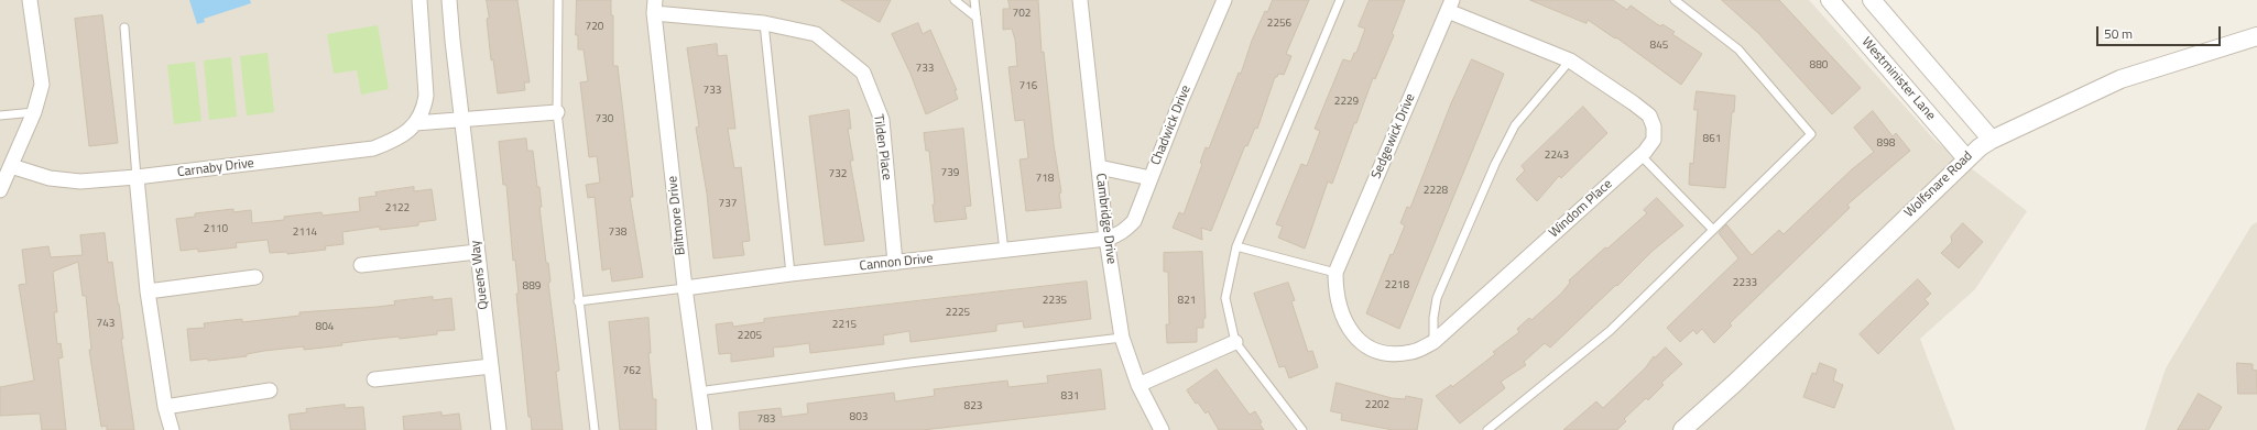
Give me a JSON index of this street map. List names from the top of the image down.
{
  "streets": {
    "street": [
      "Westminister Lane",
      "Chadwick Drive",
      "Sedgewick Drive",
      "Tilden Place",
      "Carnaby Drive",
      "Wolfsnare Road",
      "Windom Place",
      "Biltmore Drive",
      "Cambridge Drive",
      "Cannon Drive",
      "Queens Way"
    ]
  },
  "crossings": [
    ["Westminister Lane", "Wolfsnare Road"],
    ["Chadwick Drive", "Cambridge Drive"],
    ["Chadwick Drive", "Cannon Drive"],
    ["Sedgewick Drive", "Windom Place"],
    ["Tilden Place", "Biltmore Drive"],
    ["Tilden Place", "Cannon Drive"],
    ["Biltmore Drive", "Cannon Drive"],
    ["Cambridge Drive", "Cannon Drive"]
  ],
  "house_numbers": [
    "702",
    "2256",
    "720",
    "845",
    "880",
    "733",
    "716",
    "733",
    "2229",
    "730",
    "861",
    "898",
    "2243",
    "739",
    "732",
    "718",
    "2228",
    "737",
    "2122",
    "2110",
    "2114",
    "738",
    "2233",
    "2218",
    "889",
    "2235",
    "821",
    "2225",
    "743",
    "2215",
    "804",
    "2205",
    "762",
    "831",
    "2202",
    "823",
    "803",
    "783"
  ],
  "scale_bar": "50 m"
}
